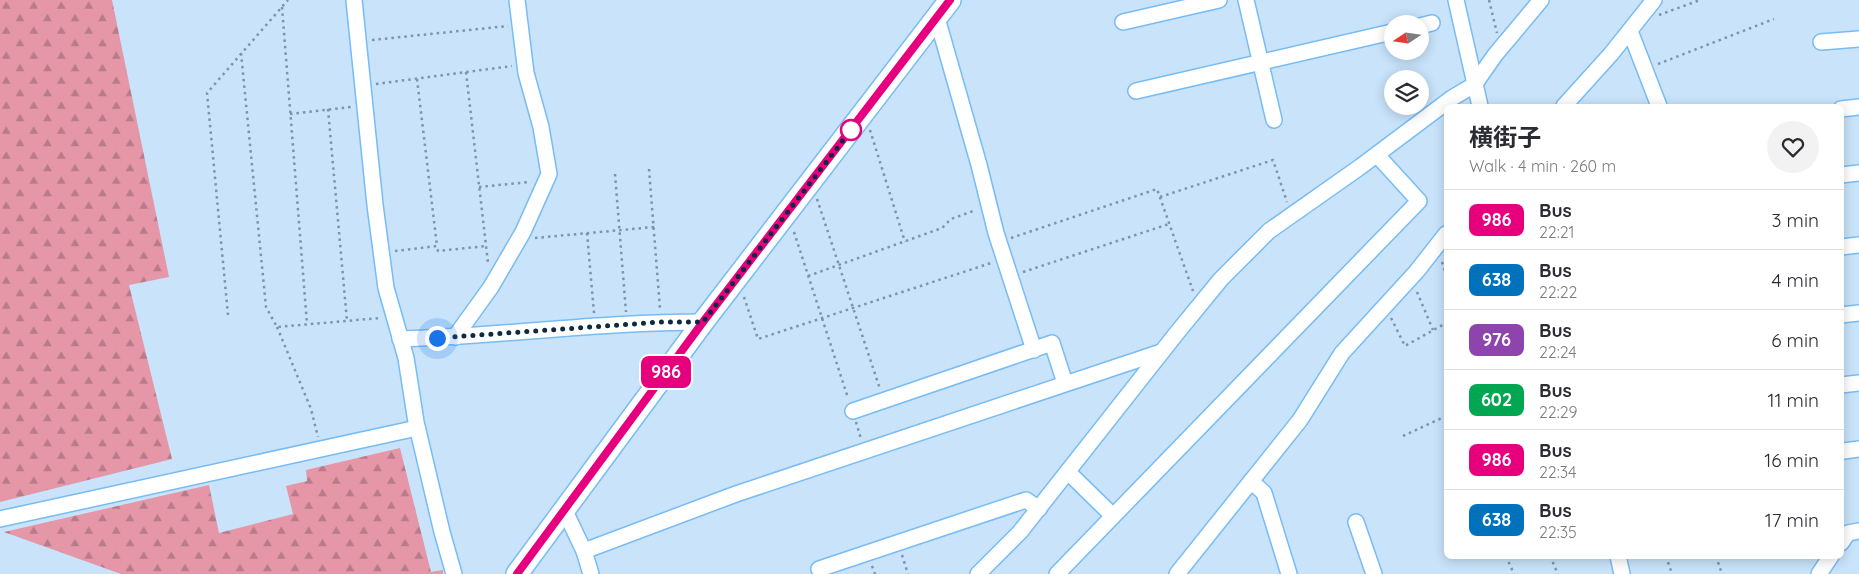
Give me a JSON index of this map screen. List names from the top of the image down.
{
  "lines": ["bus line 986"],
  "north": "left",
  "page": {
    "on_map": "986",
    "heading": ["横街子", "Walk · 4 min · 260 m"],
    "list": [
      {
        "mark": "986",
        "name": "Bus",
        "note": "22:21",
        "value": "3 min"
      },
      {
        "mark": "638",
        "name": "Bus",
        "note": "22:22",
        "value": "4 min"
      },
      {
        "mark": "976",
        "name": "Bus",
        "note": "22:24",
        "value": "6 min"
      },
      {
        "mark": "602",
        "name": "Bus",
        "note": "22:29",
        "value": "11 min"
      },
      {
        "mark": "986",
        "name": "Bus",
        "note": "22:34",
        "value": "16 min"
      },
      {
        "mark": "638",
        "name": "Bus",
        "note": "22:35",
        "value": "17 min"
      }
    ]
  }
}
